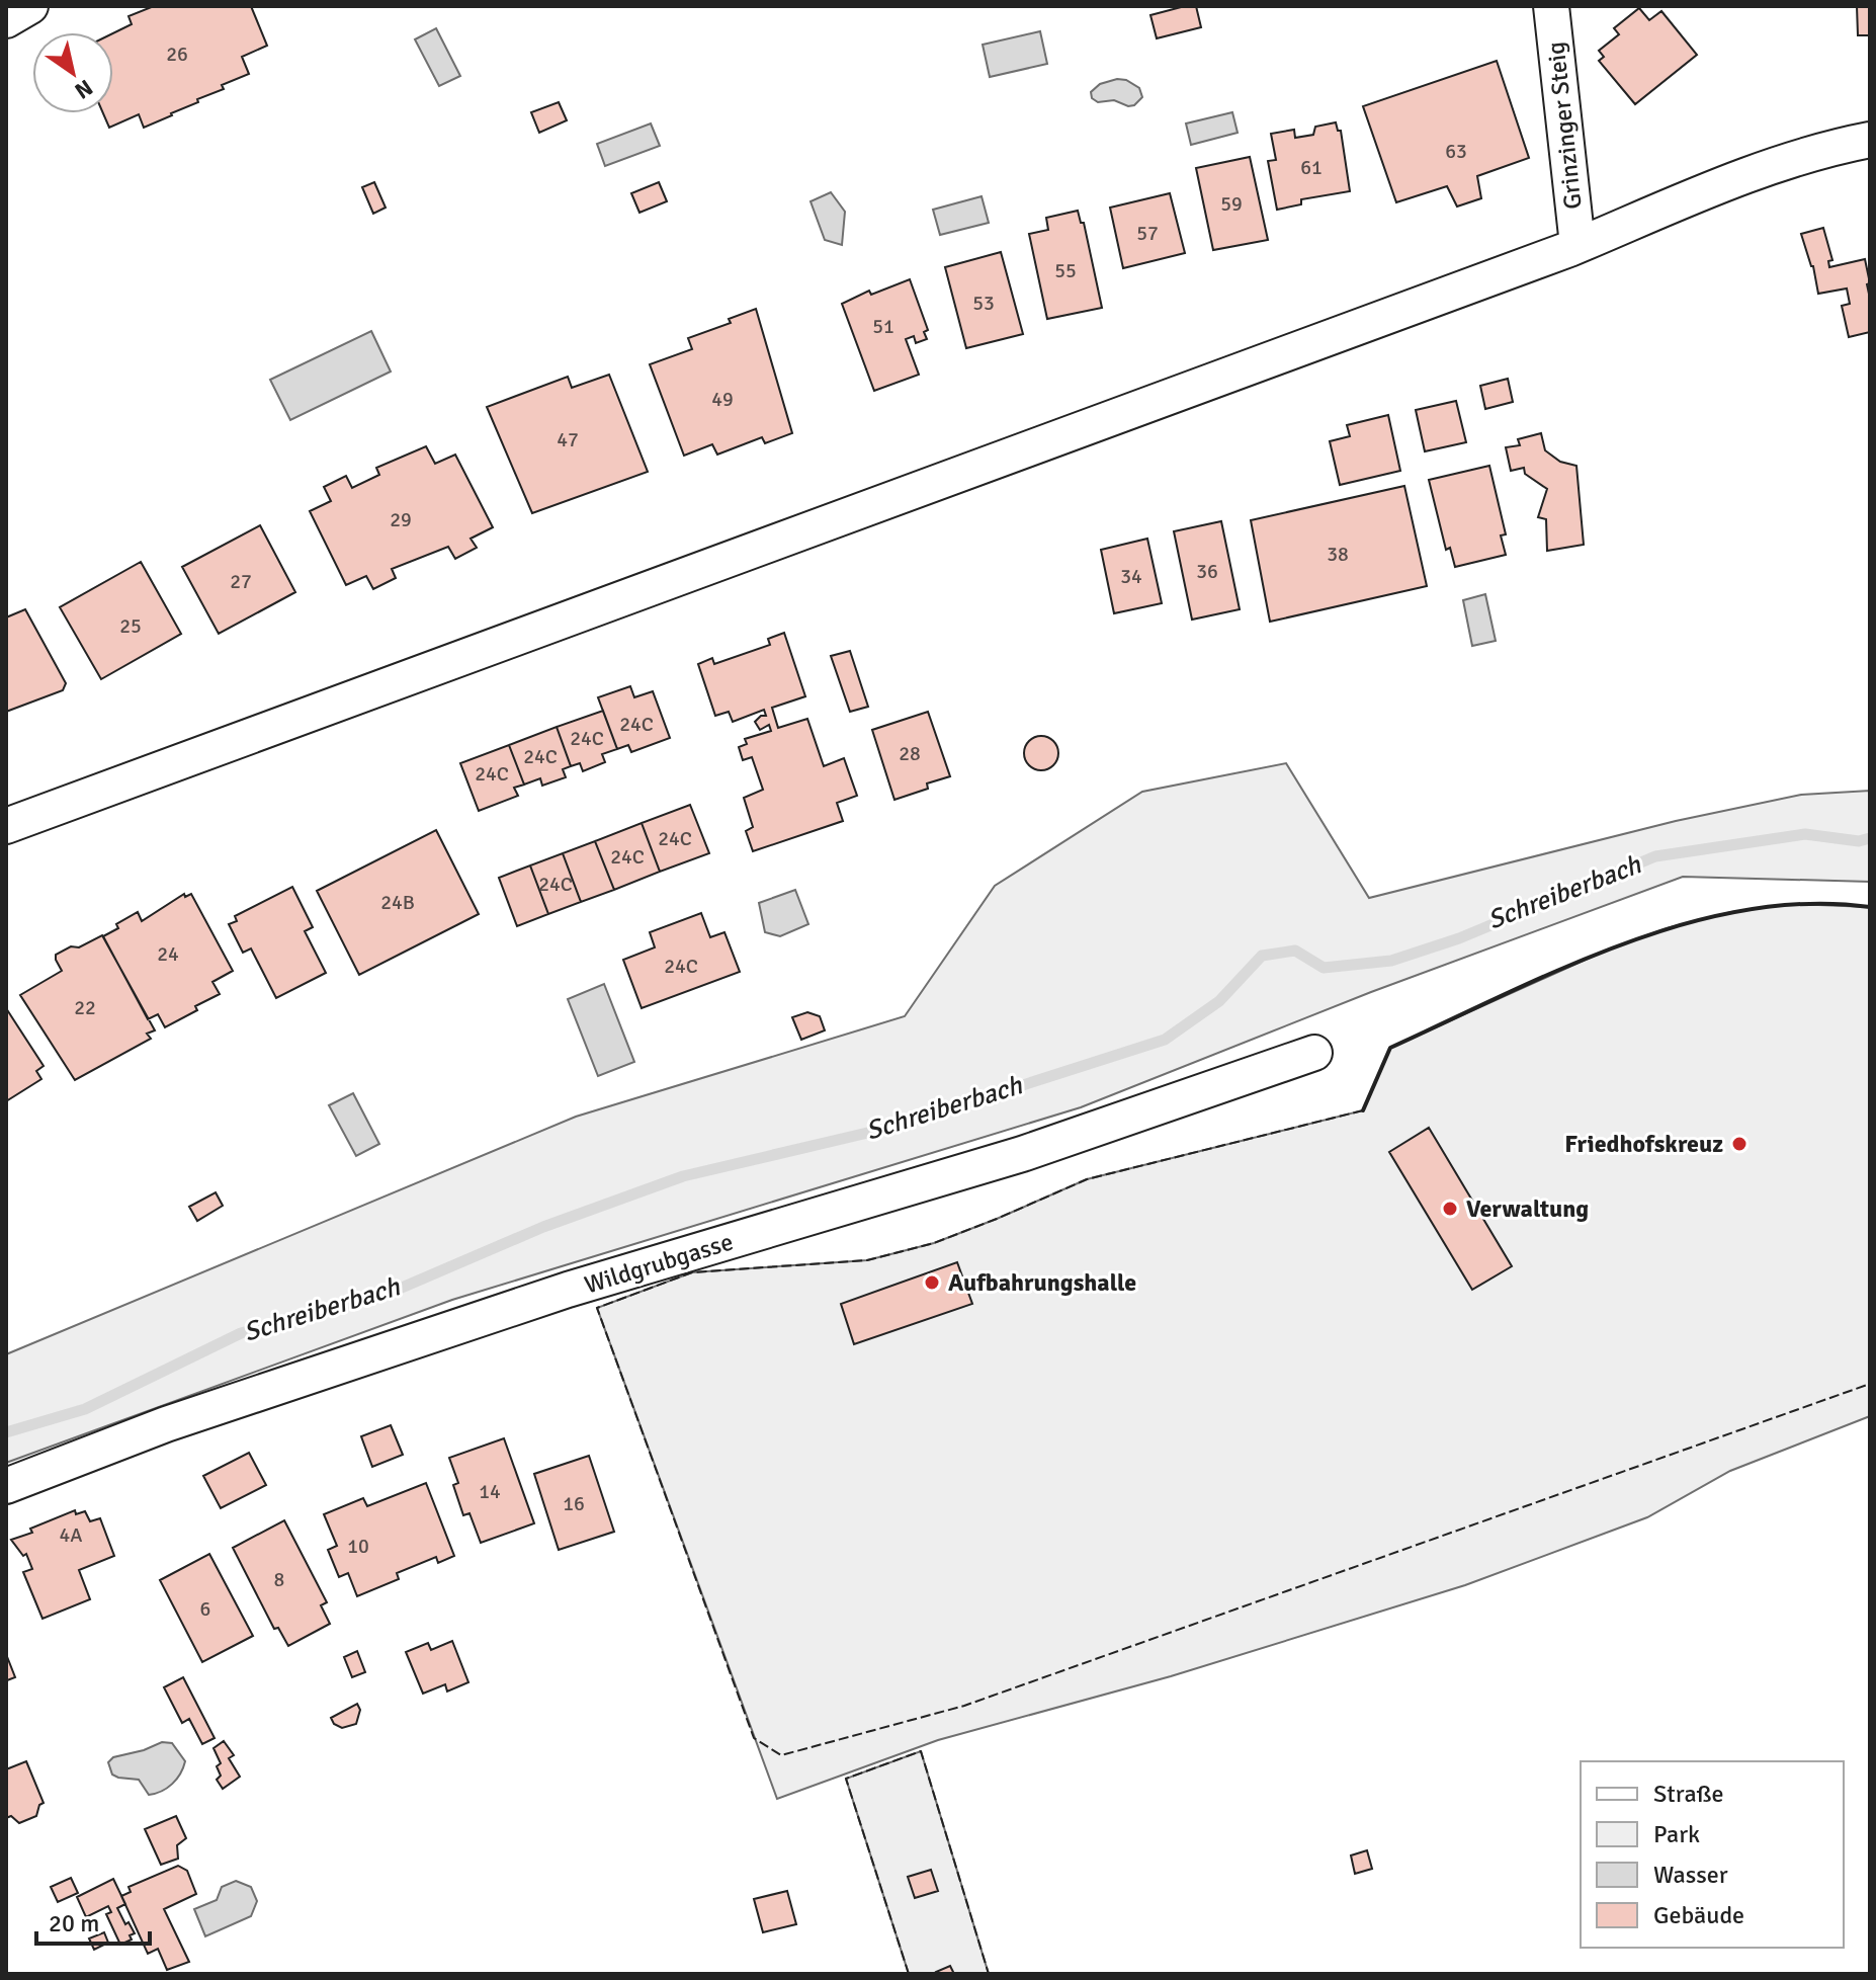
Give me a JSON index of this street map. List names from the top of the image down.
{
  "streets": {
    "street": ["Grinzinger Steig", "Wildgrubgasse"]
  },
  "water": ["Schreiberbach"],
  "places": ["Friedhofskreuz", "Verwaltung", "Aufbahrungshalle"],
  "house_numbers": [
    "26",
    "63",
    "61",
    "59",
    "57",
    "55",
    "53",
    "51",
    "49",
    "47",
    "29",
    "38",
    "36",
    "34",
    "27",
    "25",
    "24C",
    "24C",
    "28",
    "24C",
    "24C",
    "24C",
    "24C",
    "24C",
    "24B",
    "24",
    "24C",
    "22",
    "14",
    "16",
    "4A",
    "10",
    "8",
    "6"
  ],
  "legend": [
    "Straße",
    "Park",
    "Wasser",
    "Gebäude"
  ],
  "scale_bar": "20 m",
  "north": "bottom right"
}
